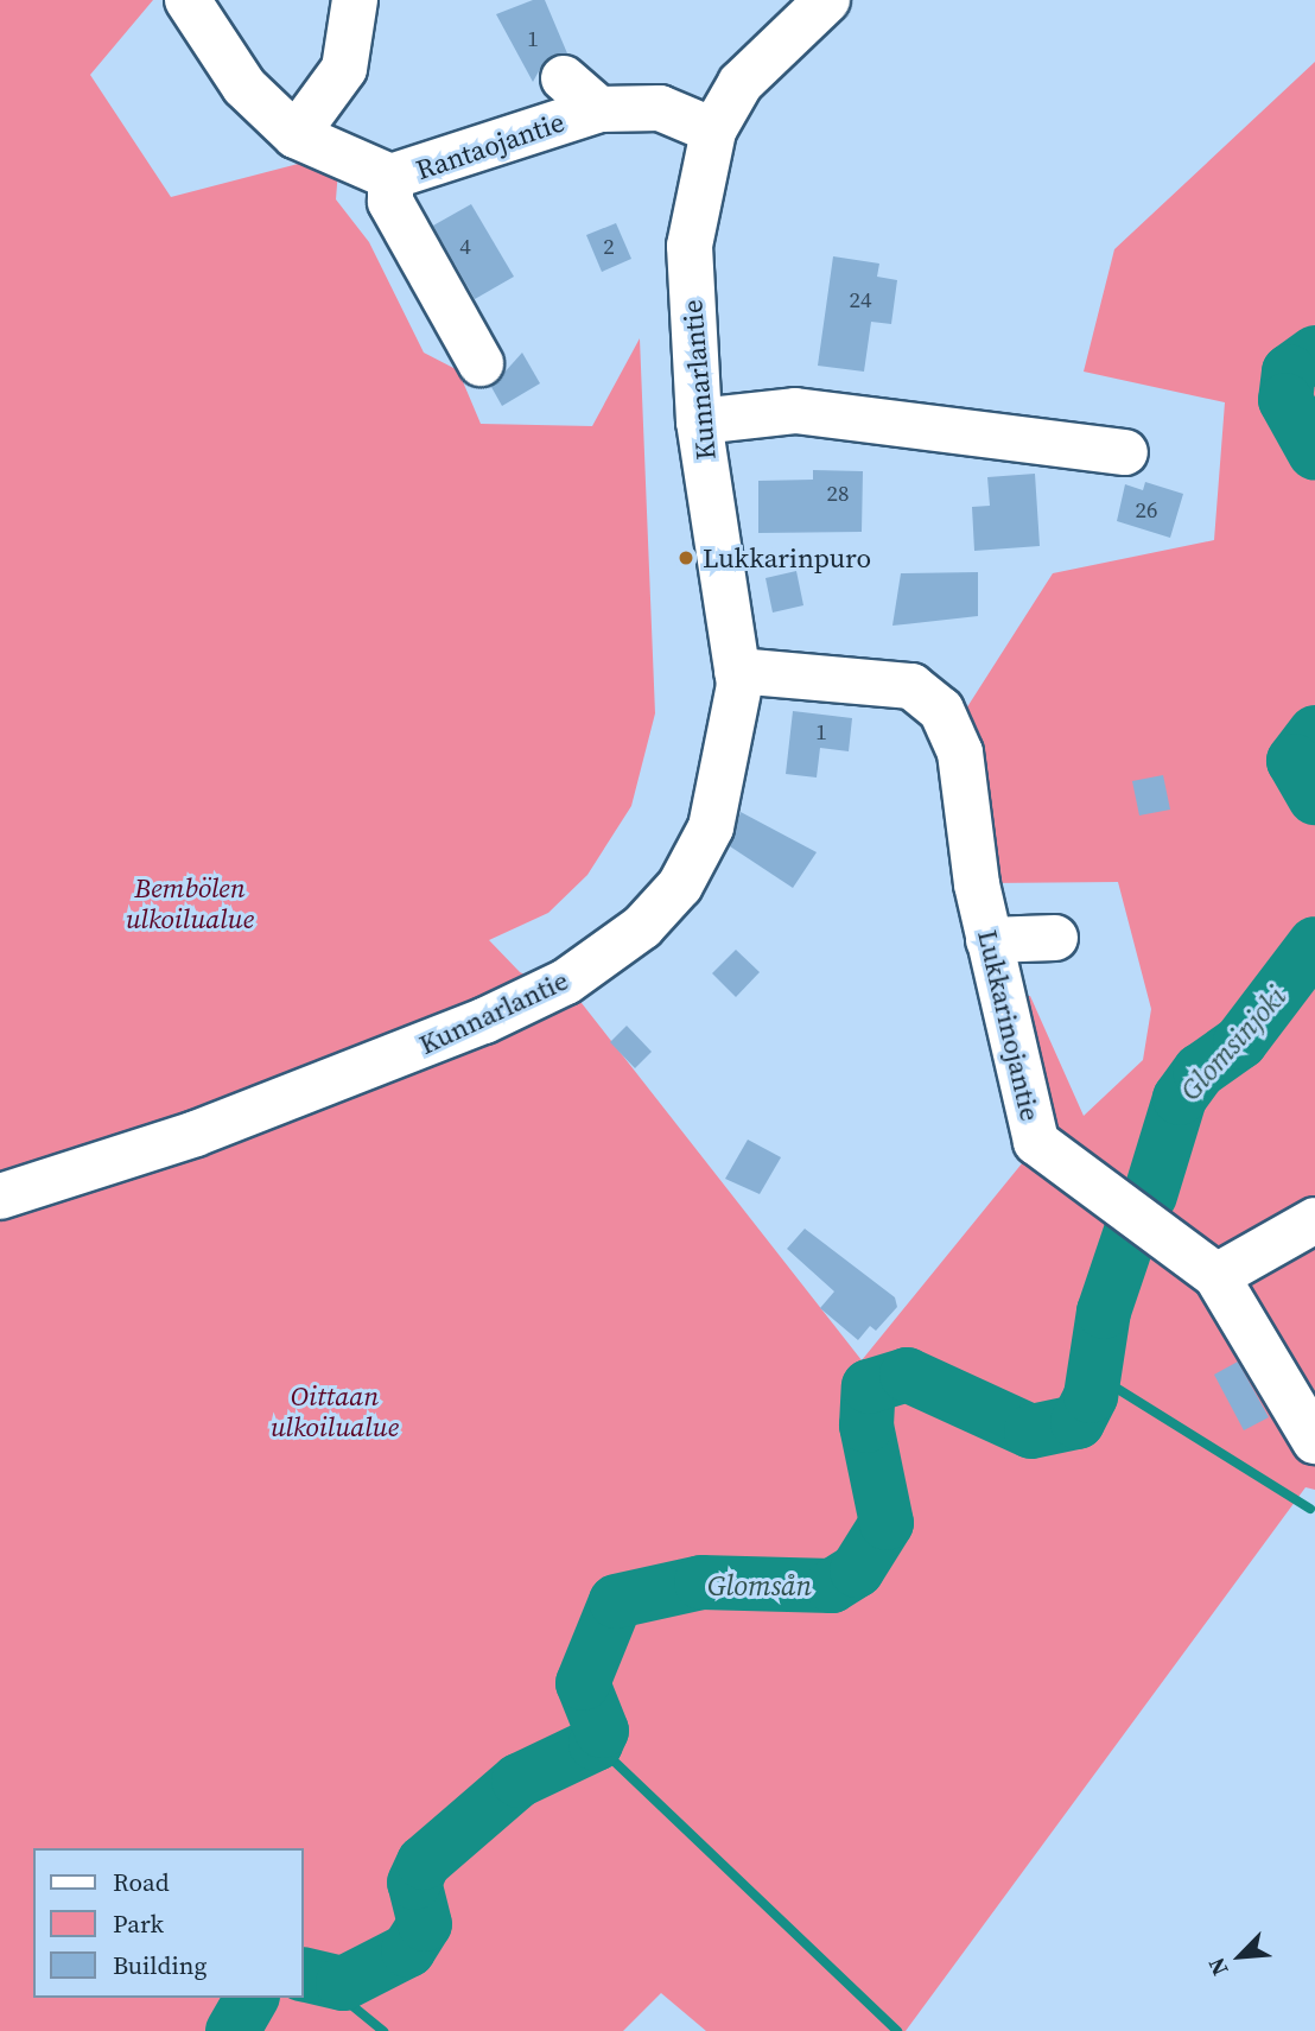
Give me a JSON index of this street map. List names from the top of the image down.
{
  "streets": {
    "street": ["Rantaojantie", "Kunnarlantie", "Lukkarinojantie"]
  },
  "crossings": [
    ["Rantaojantie", "Kunnarlantie"],
    ["Kunnarlantie", "Lukkarinojantie"]
  ],
  "water": ["Glomsinjoki", "Glomsån"],
  "parks": ["Bembölen ulkoilualue", "Oittaan ulkoilualue"],
  "places": ["Lukkarinpuro"],
  "house_numbers": [
    "1",
    "4",
    "2",
    "24",
    "28",
    "26",
    "1"
  ],
  "legend": ["Road", "Park", "Building"],
  "north": "bottom left"
}
